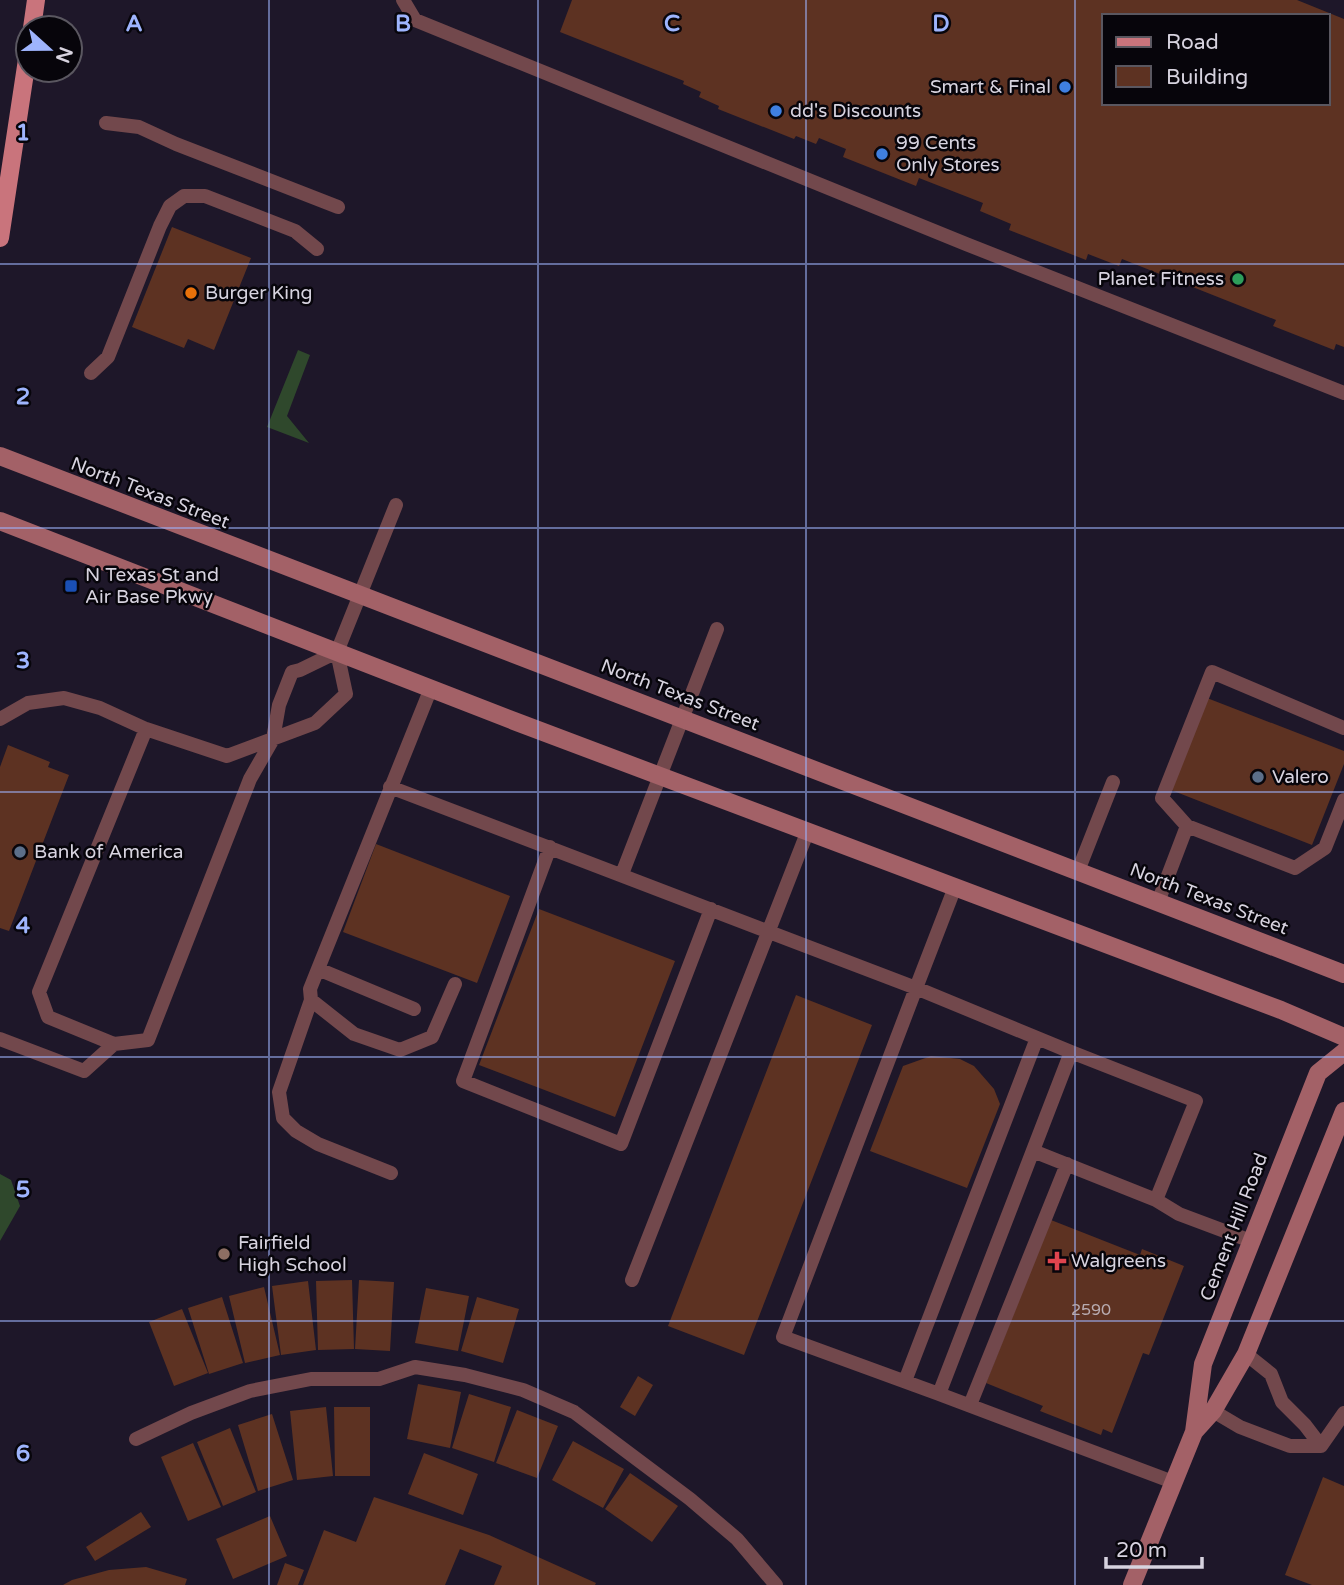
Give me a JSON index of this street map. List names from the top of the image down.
{
  "streets": {
    "main road": ["North Texas Street", "Cement Hill Road"]
  },
  "places": {
    "other": [
      "Smart & Final",
      "dd's Discounts",
      "99 Cents Only Stores",
      "Planet Fitness",
      "Burger King",
      "Valero",
      "Bank of America",
      "Fairfield High School"
    ],
    "transit": ["N Texas St and Air Base Pkwy"],
    "health": ["Walgreens"]
  },
  "house_numbers": ["2590"],
  "legend": ["Road", "Building"],
  "scale_bar": "20 m",
  "north": "right",
  "grid": {
    "columns": [
      "A",
      "B",
      "C",
      "D"
    ],
    "rows": [
      "1",
      "2",
      "3",
      "4",
      "5",
      "6"
    ]
  }
}
